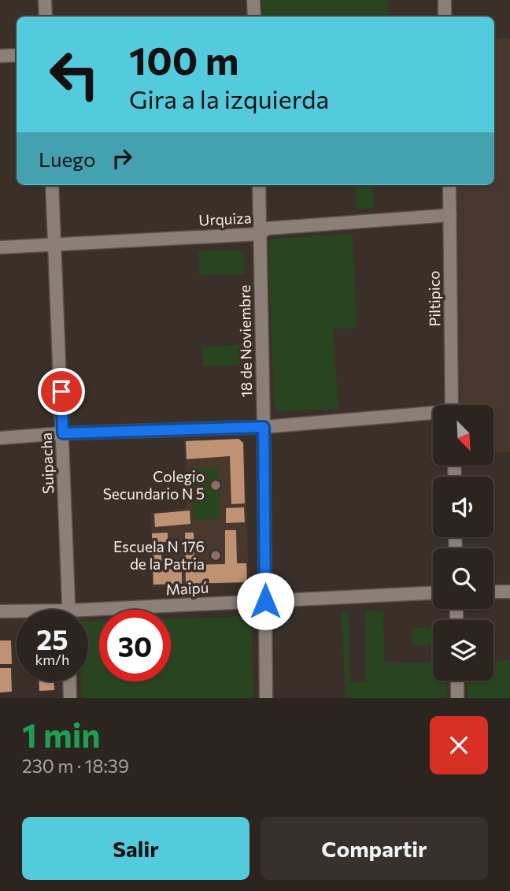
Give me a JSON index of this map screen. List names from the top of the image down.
{
  "streets": {
    "street": [
      "Urquiza",
      "Piltipico",
      "18 de Noviembre",
      "Suipacha",
      "Maipú"
    ]
  },
  "crossings": [
    ["Urquiza", "Piltipico"],
    ["Urquiza", "18 de Noviembre"],
    ["Urquiza", "Suipacha"],
    ["18 de Noviembre", "Maipú"]
  ],
  "places": ["Colegio Secundario N 5", "Escuela N 176 de la Patria"],
  "north": "bottom right",
  "page": {
    "turn": ["100 m", "Gira a la izquierda"],
    "then": "Luego",
    "speed": "25 km/h",
    "limit": "30",
    "heading": ["1 min", "230 m · 18:39"],
    "buttons": ["Salir", "Compartir"]
  }
}
